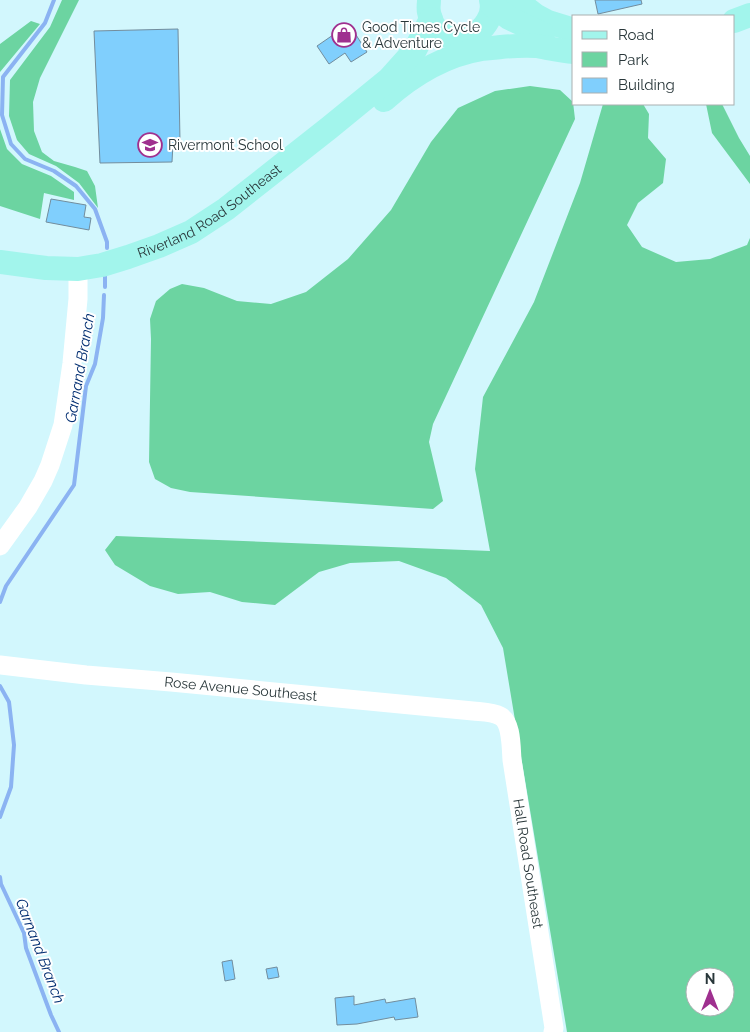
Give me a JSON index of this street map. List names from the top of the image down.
{
  "streets": {
    "main road": ["Riverland Road Southeast"],
    "street": ["Rose Avenue Southeast", "Hall Road Southeast"]
  },
  "crossings": [
    ["Rose Avenue Southeast", "Hall Road Southeast"]
  ],
  "water": ["Garnand Branch"],
  "places": {
    "shop": ["Good Times Cycle & Adventure"],
    "school or university": ["Rivermont School"]
  },
  "legend": ["Road", "Park", "Building"],
  "north": "top"
}
